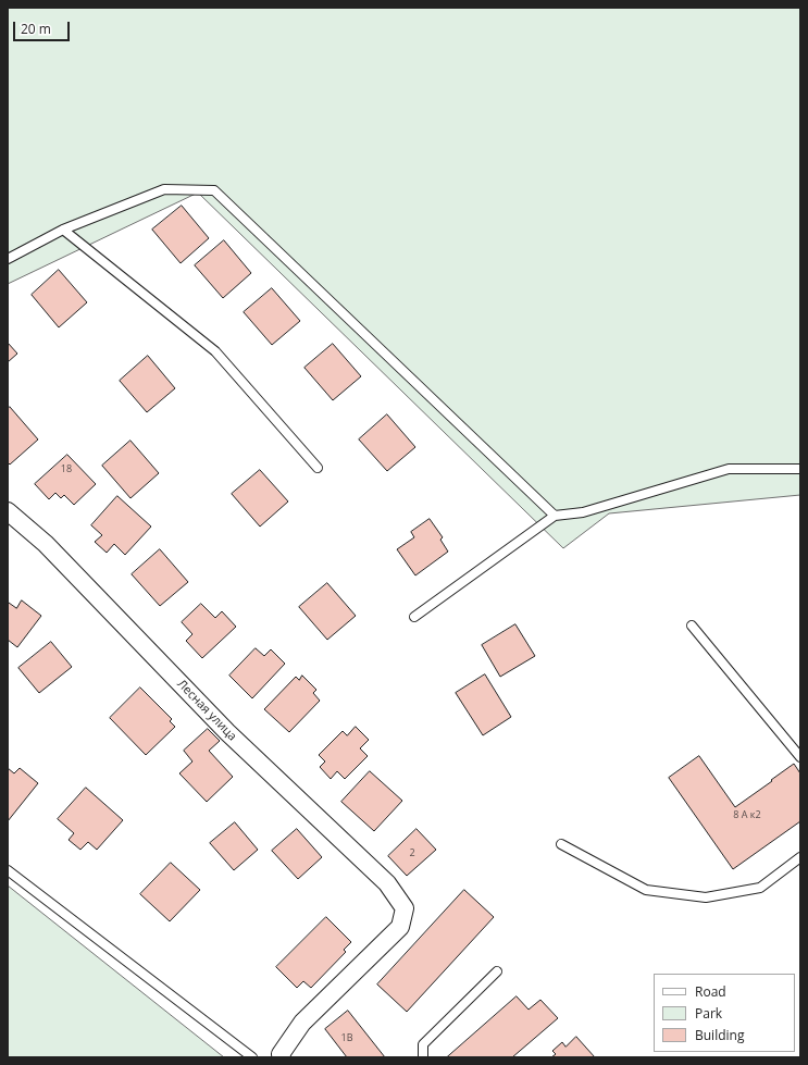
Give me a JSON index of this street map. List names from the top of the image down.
{
  "streets": {
    "street": ["Лесная улица"]
  },
  "house_numbers": [
    "18",
    "8 А к2",
    "2",
    "1В"
  ],
  "legend": ["Road", "Park", "Building"],
  "scale_bar": "20 m"
}
